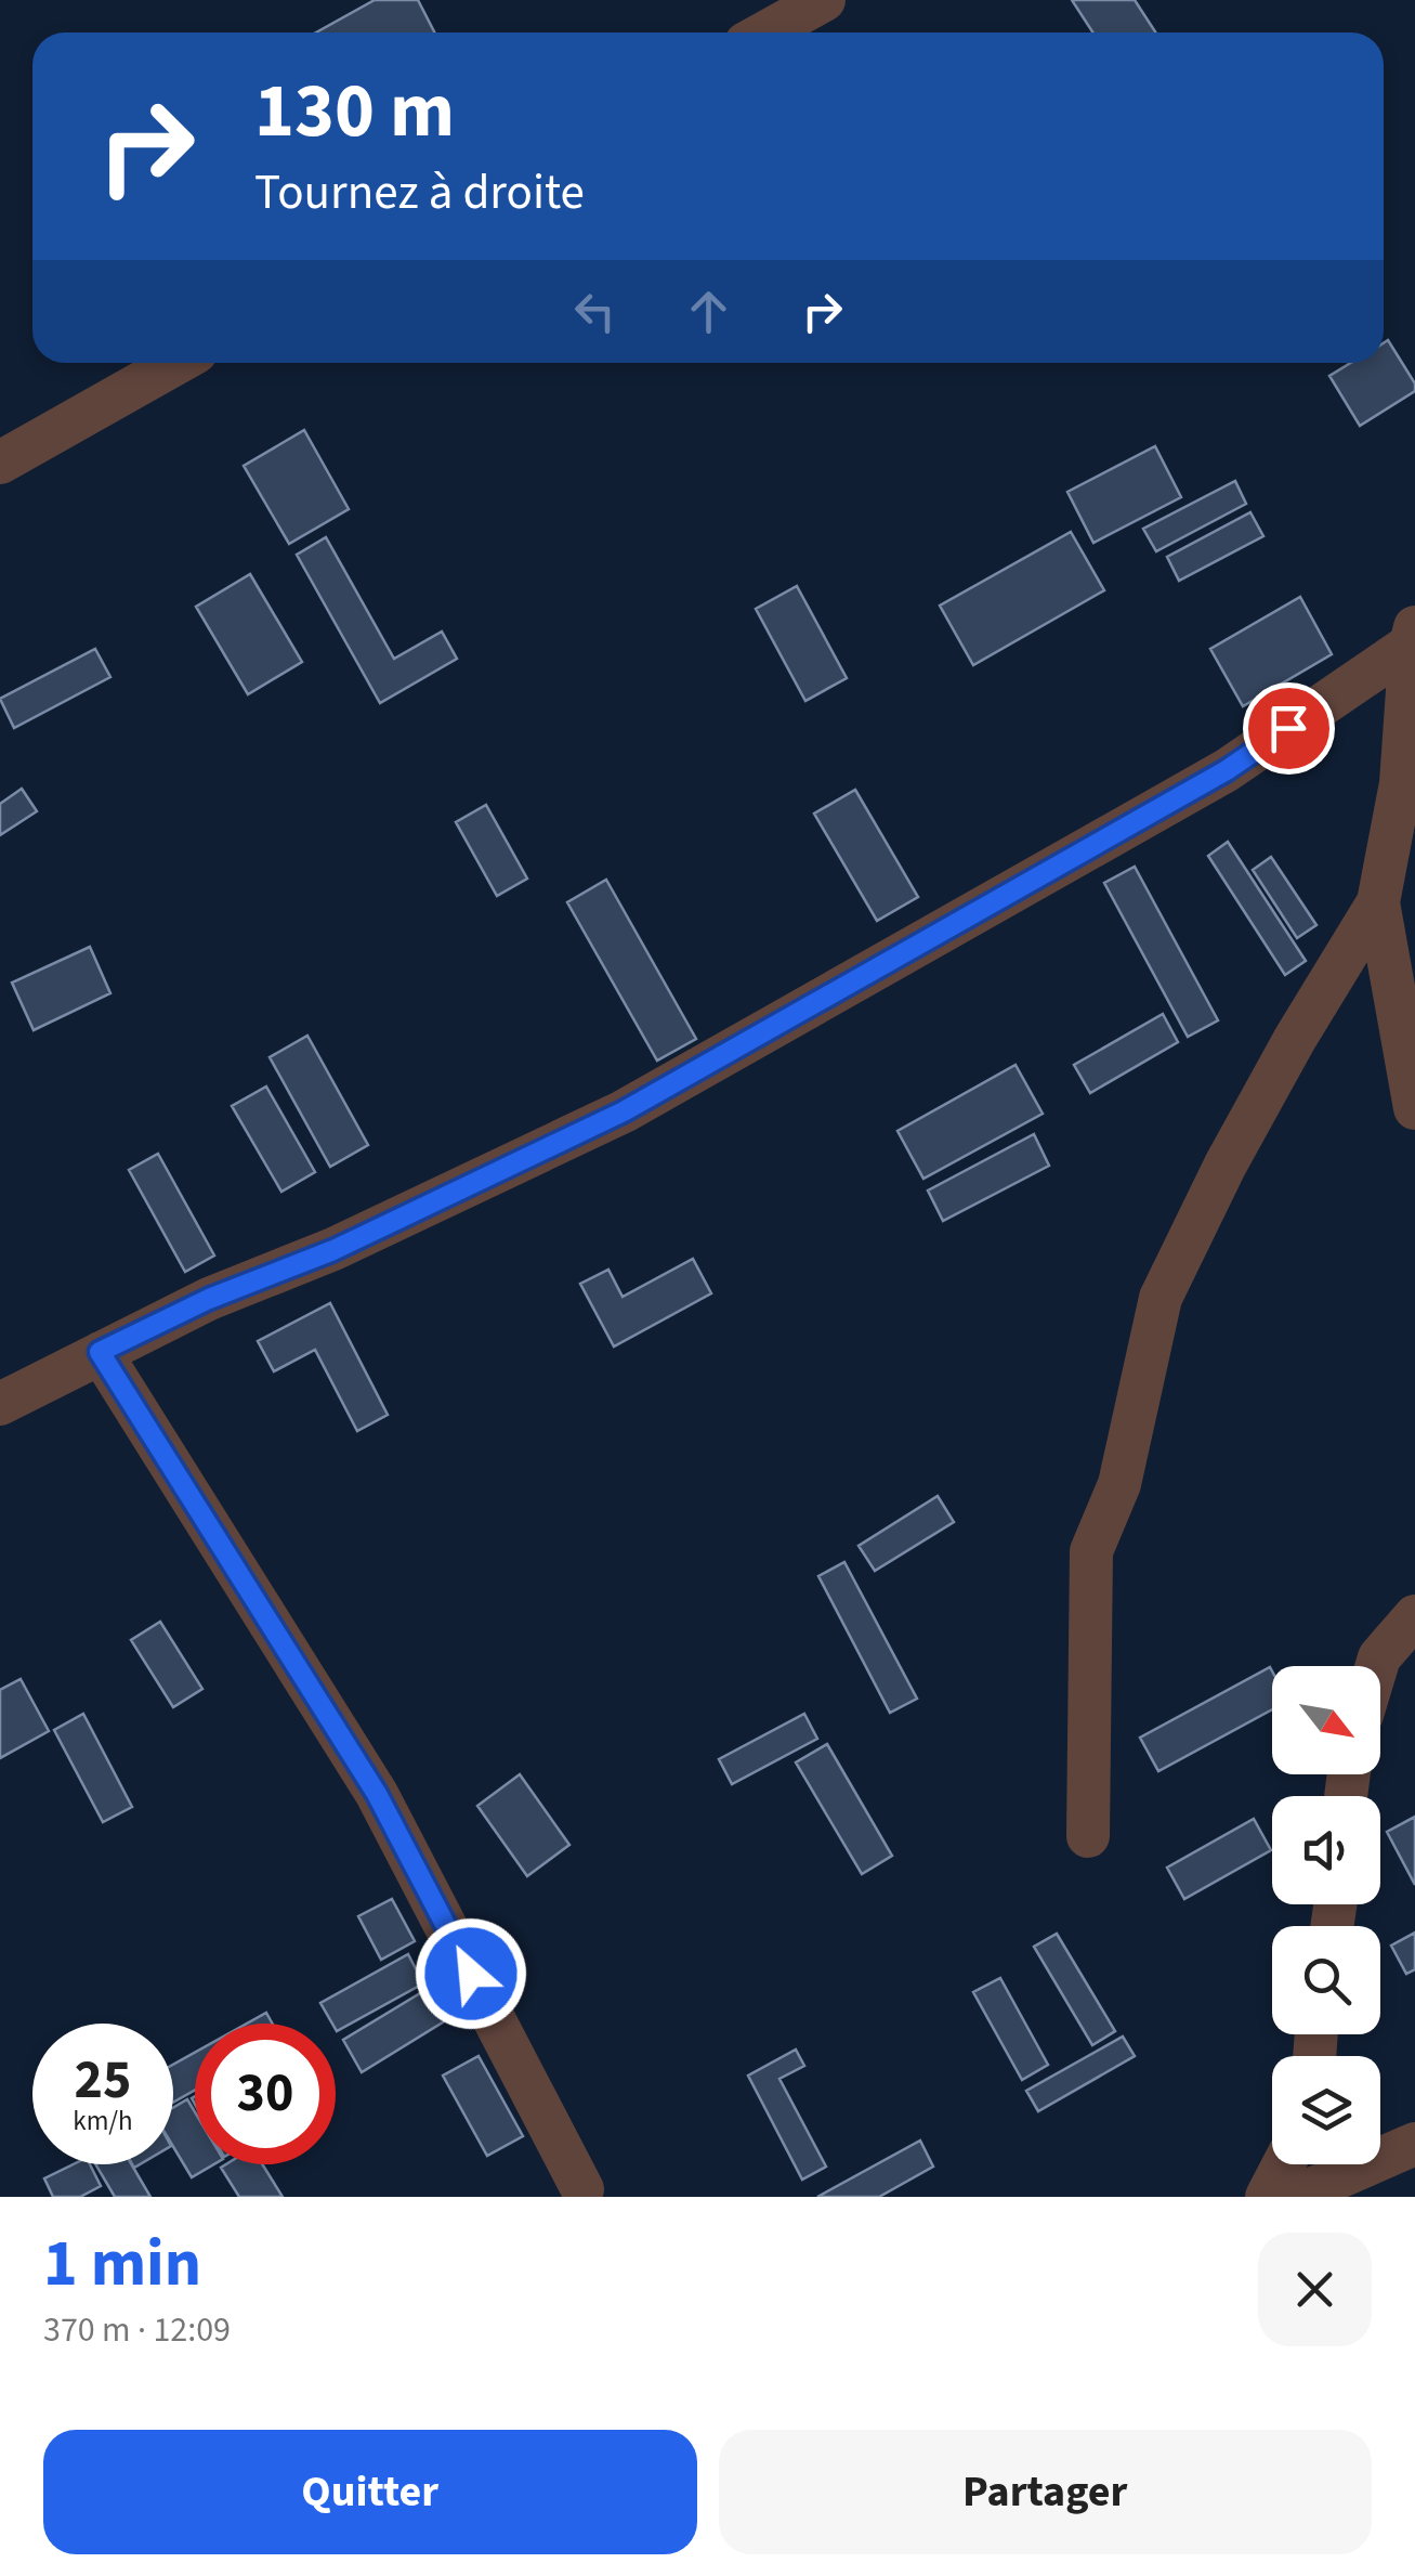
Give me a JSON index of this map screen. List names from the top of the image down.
{
  "north": "bottom right",
  "page": {
    "turn": ["130 m", "Tournez à droite"],
    "speed": "25 km/h",
    "limit": "30",
    "heading": ["1 min", "370 m · 12:09"],
    "buttons": ["Quitter", "Partager"]
  }
}
